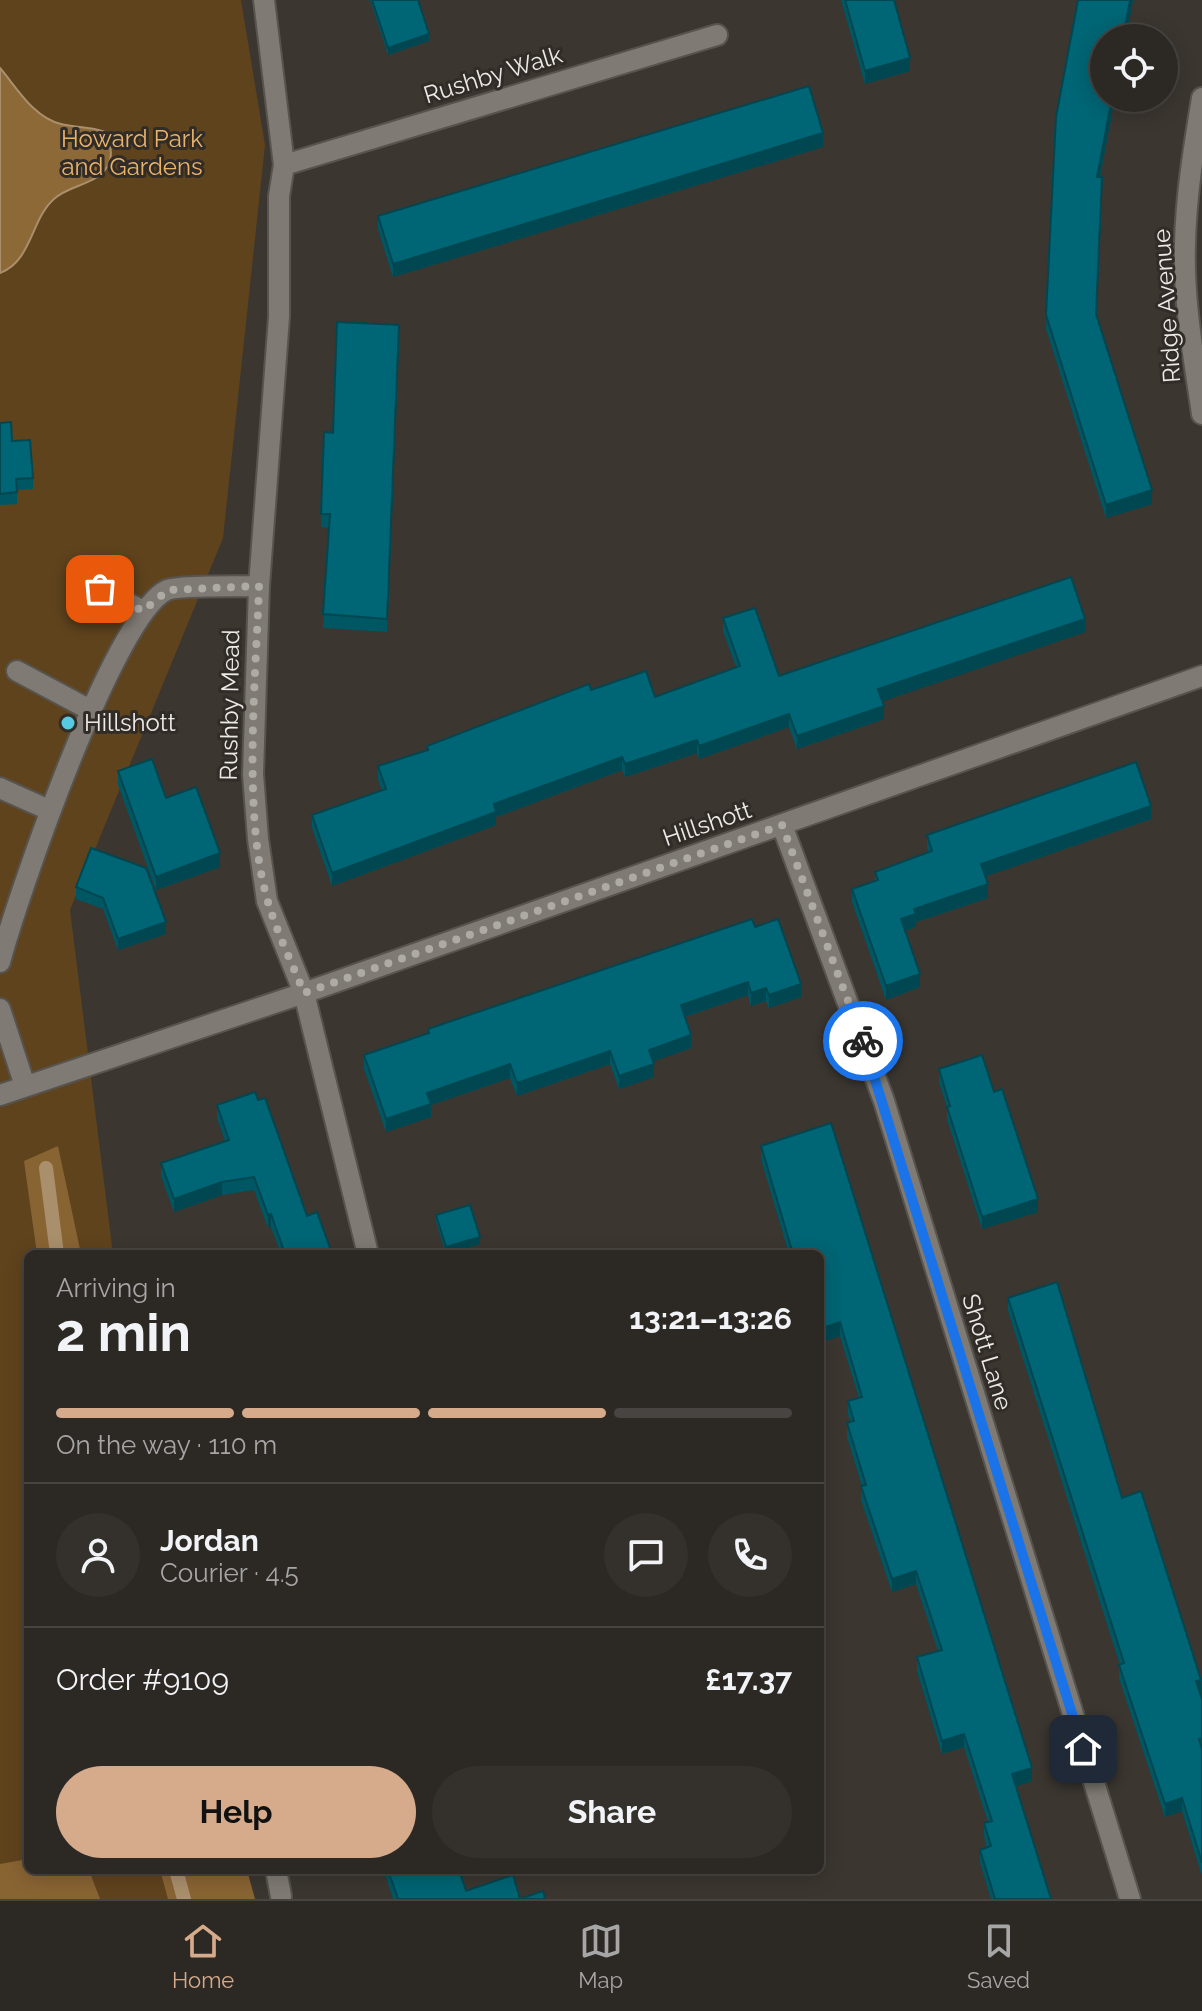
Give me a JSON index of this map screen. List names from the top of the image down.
{
  "streets": {
    "street": [
      "Rushby Walk",
      "Ridge Avenue",
      "Rushby Mead",
      "Hillshott",
      "Shott Lane"
    ]
  },
  "crossings": [
    ["Rushby Walk", "Rushby Mead"],
    ["Rushby Mead", "Hillshott"],
    ["Hillshott", "Shott Lane"]
  ],
  "parks": ["Howard Park and Gardens"],
  "places": ["Hillshott"],
  "page": {
    "heading": ["2 min", "Arriving in", "13:21–13:26"],
    "panel": [
      "Jordan",
      "Courier · 4.5",
      "Order #9109",
      "£17.37"
    ],
    "bar": "On the way · 110 m",
    "buttons": ["Help", "Share"],
    "tabs": ["Home", "Map", "Saved"]
  }
}
